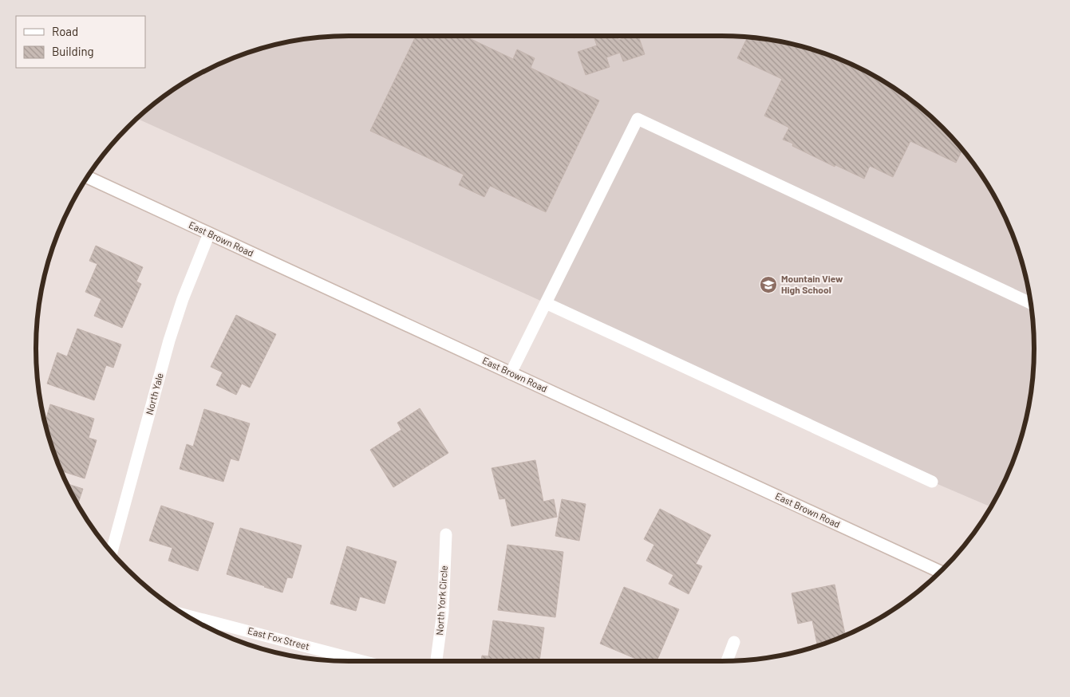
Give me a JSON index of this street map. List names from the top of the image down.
{
  "streets": {
    "main road": [
      "East Brown Road",
      "North Yale",
      "North York Circle",
      "East Fox Street"
    ]
  },
  "crossings": [
    ["East Brown Road", "North Yale"]
  ],
  "places": {
    "school or university": ["Mountain View High School"]
  },
  "legend": ["Road", "Building"]
}
